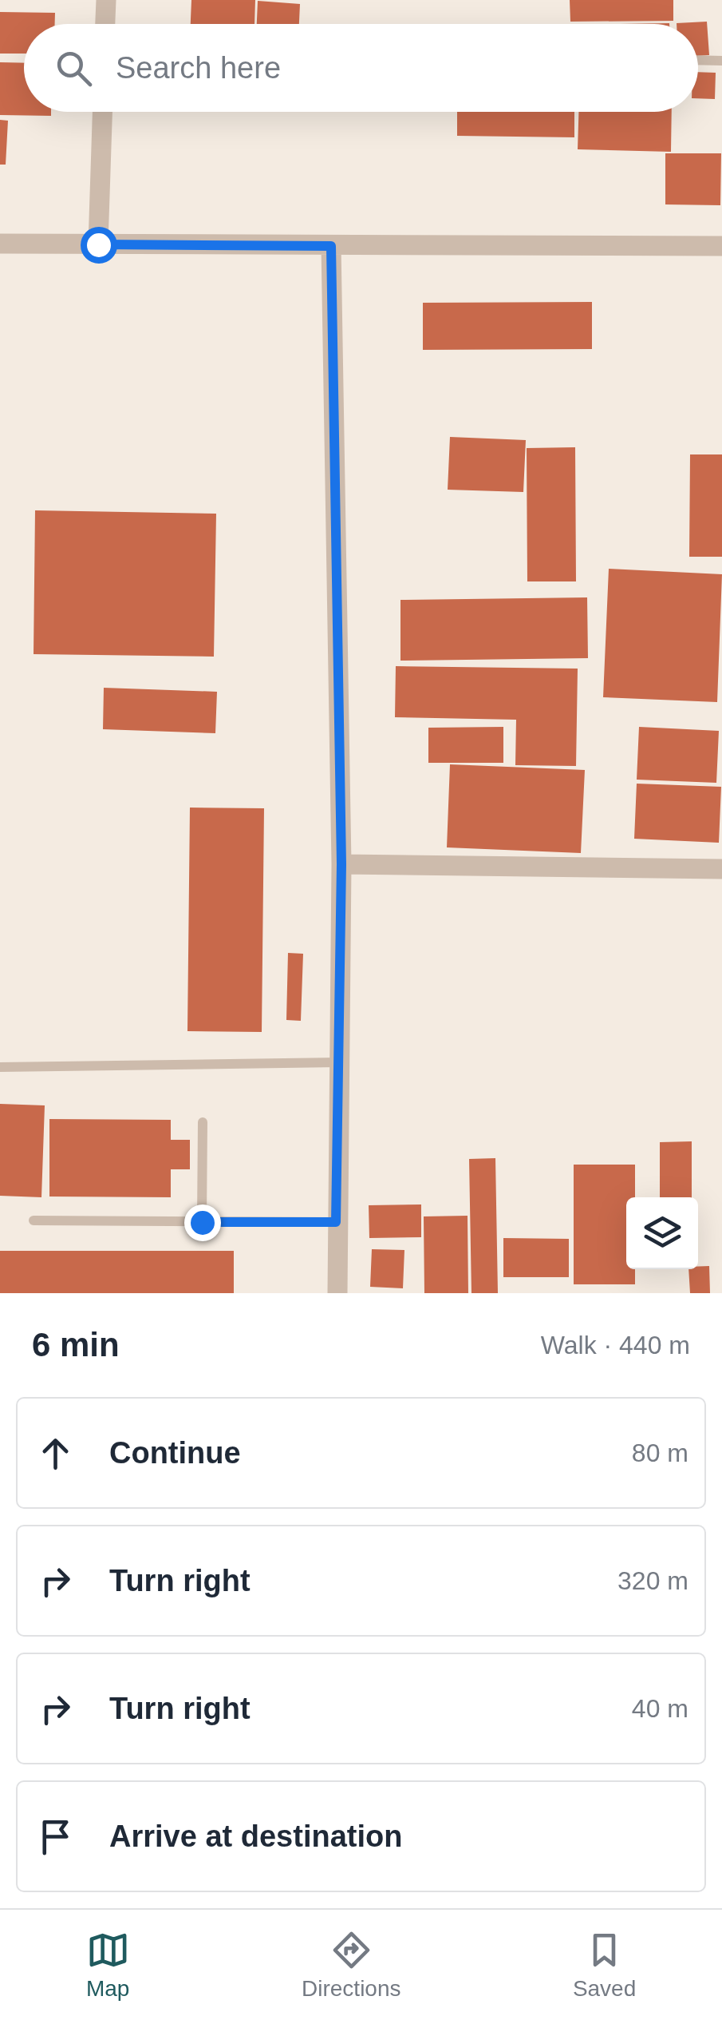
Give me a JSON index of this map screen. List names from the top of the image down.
{
  "page": {
    "search": "Search here",
    "heading": ["6 min", "Walk · 440 m"],
    "list": [
      ["Continue", "80 m"],
      ["Turn right", "320 m"],
      ["Turn right", "40 m"],
      "Arrive at destination"
    ],
    "nav": ["Map", "Directions", "Saved"]
  }
}
